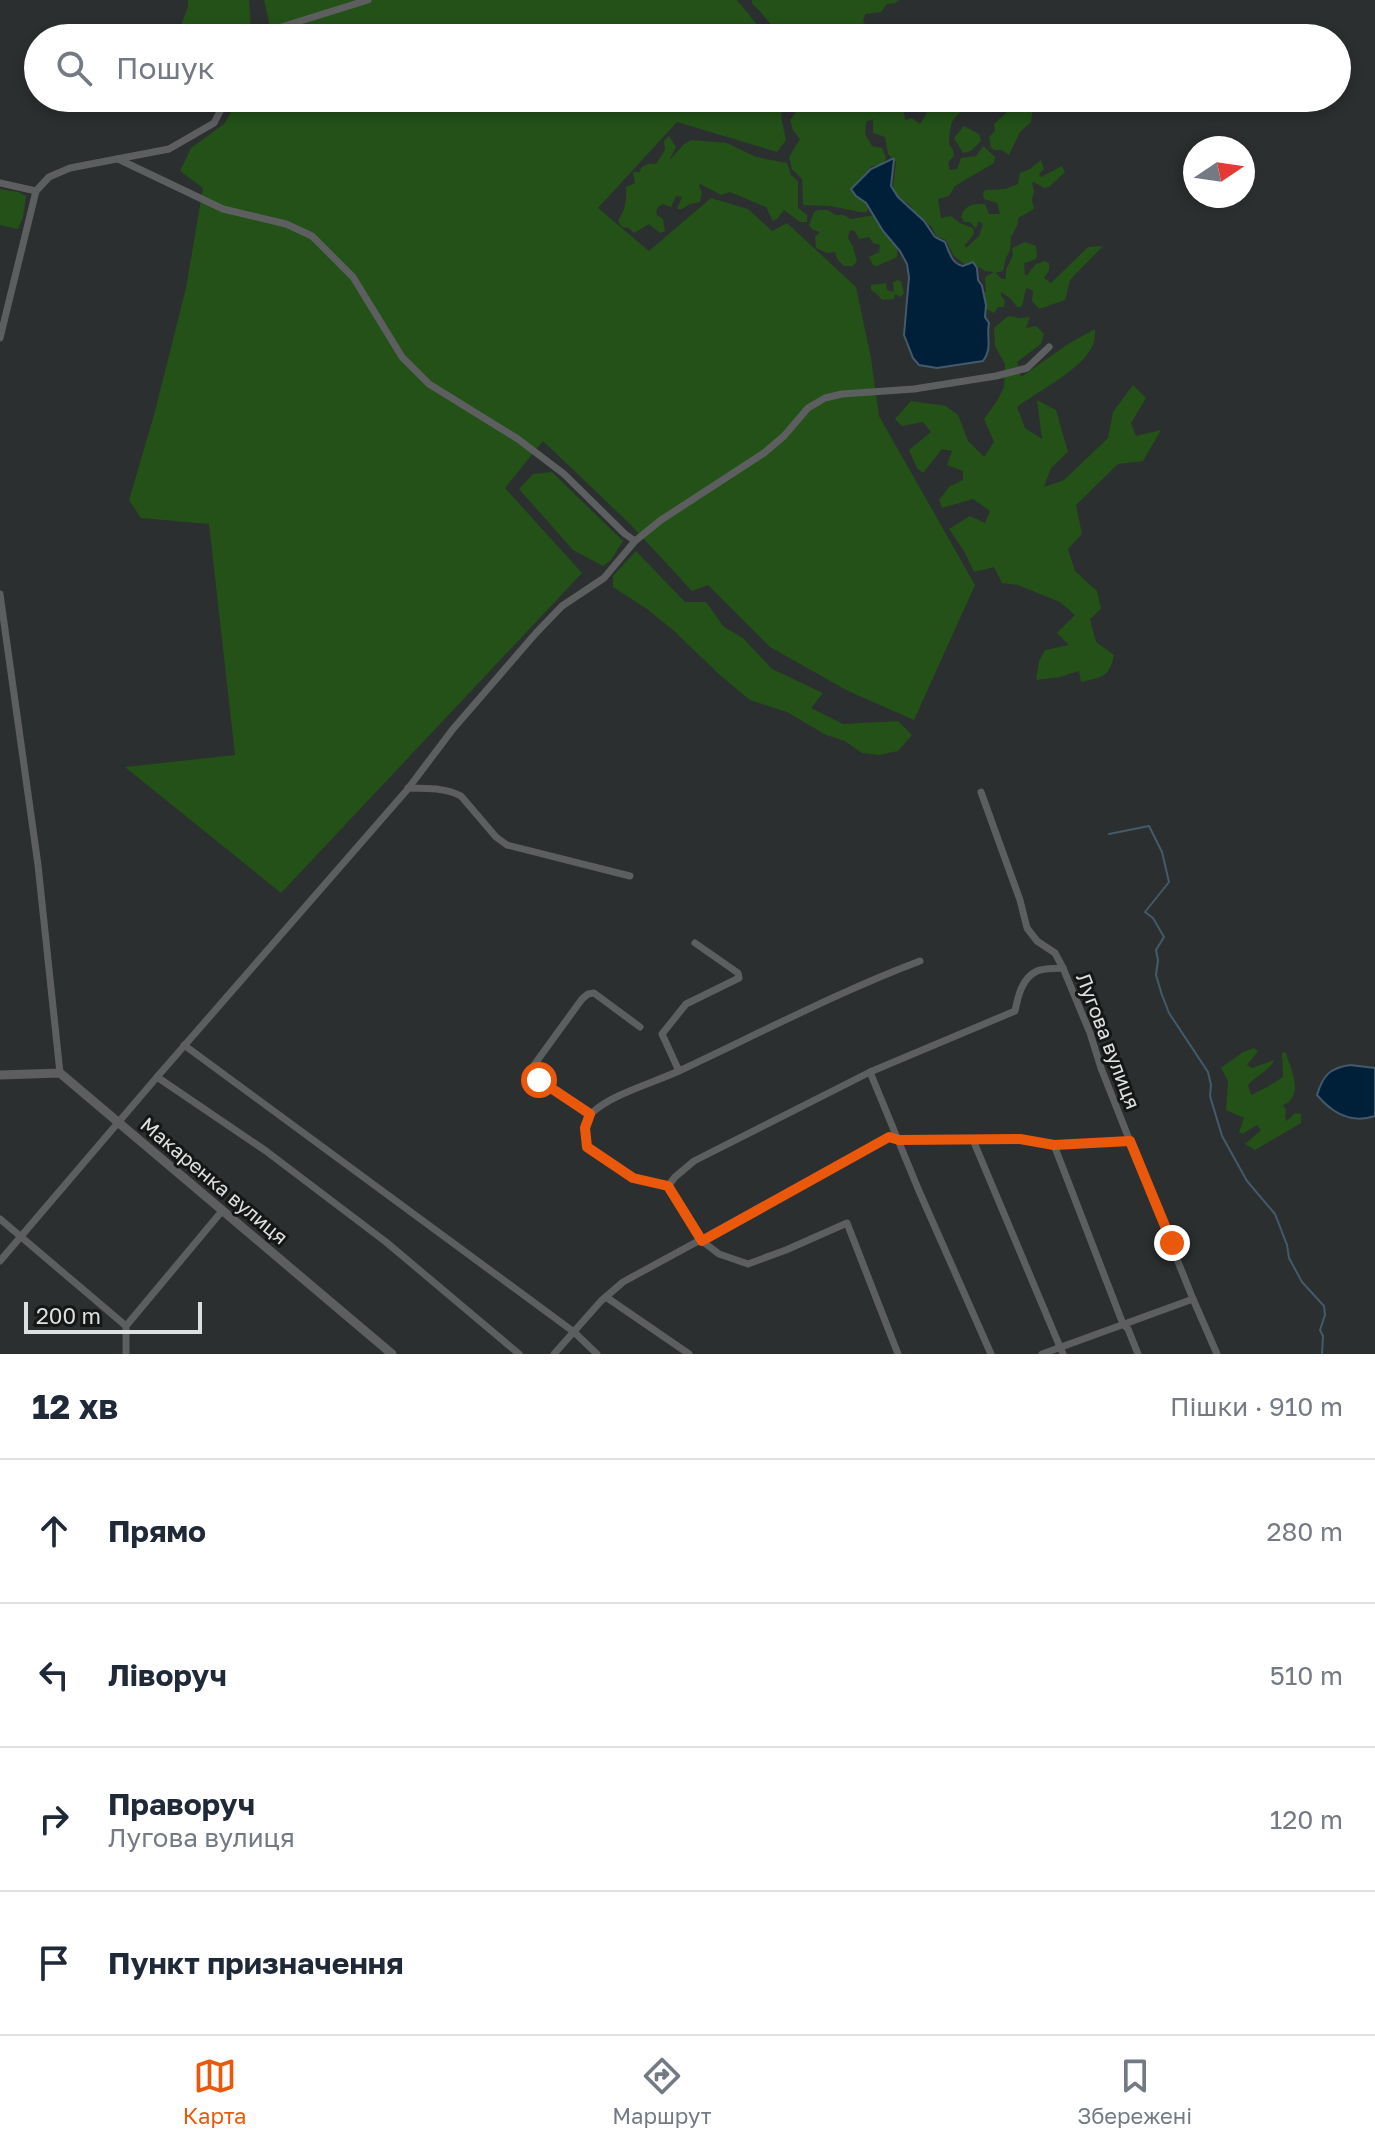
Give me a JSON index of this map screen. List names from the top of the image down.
{
  "streets": {
    "street": ["Лугова вулиця", "Макаренка вулиця"]
  },
  "scale_bar": "200 m",
  "north": "right",
  "page": {
    "search": "Пошук",
    "scale": "200 m",
    "heading": ["12 хв", "Пішки · 910 m"],
    "list": [
      ["Прямо", "280 m"],
      ["Ліворуч", "510 m"],
      ["Праворуч", "Лугова вулиця", "120 m"],
      "Пункт призначення"
    ],
    "nav": ["Карта", "Маршрут", "Збережені"]
  }
}
